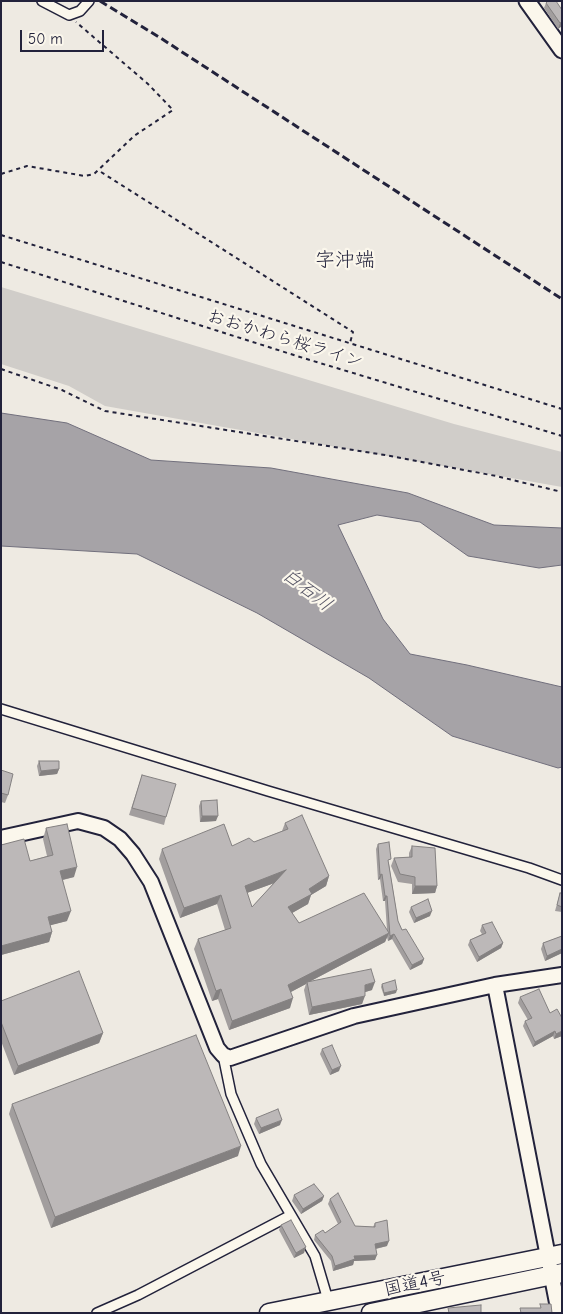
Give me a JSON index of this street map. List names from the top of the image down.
{
  "streets": {
    "highway": ["国道4号"],
    "path": ["おおかわら桜ライン"]
  },
  "districts": ["字沖端"],
  "water": ["白石川"],
  "scale_bar": "50 m"
}
